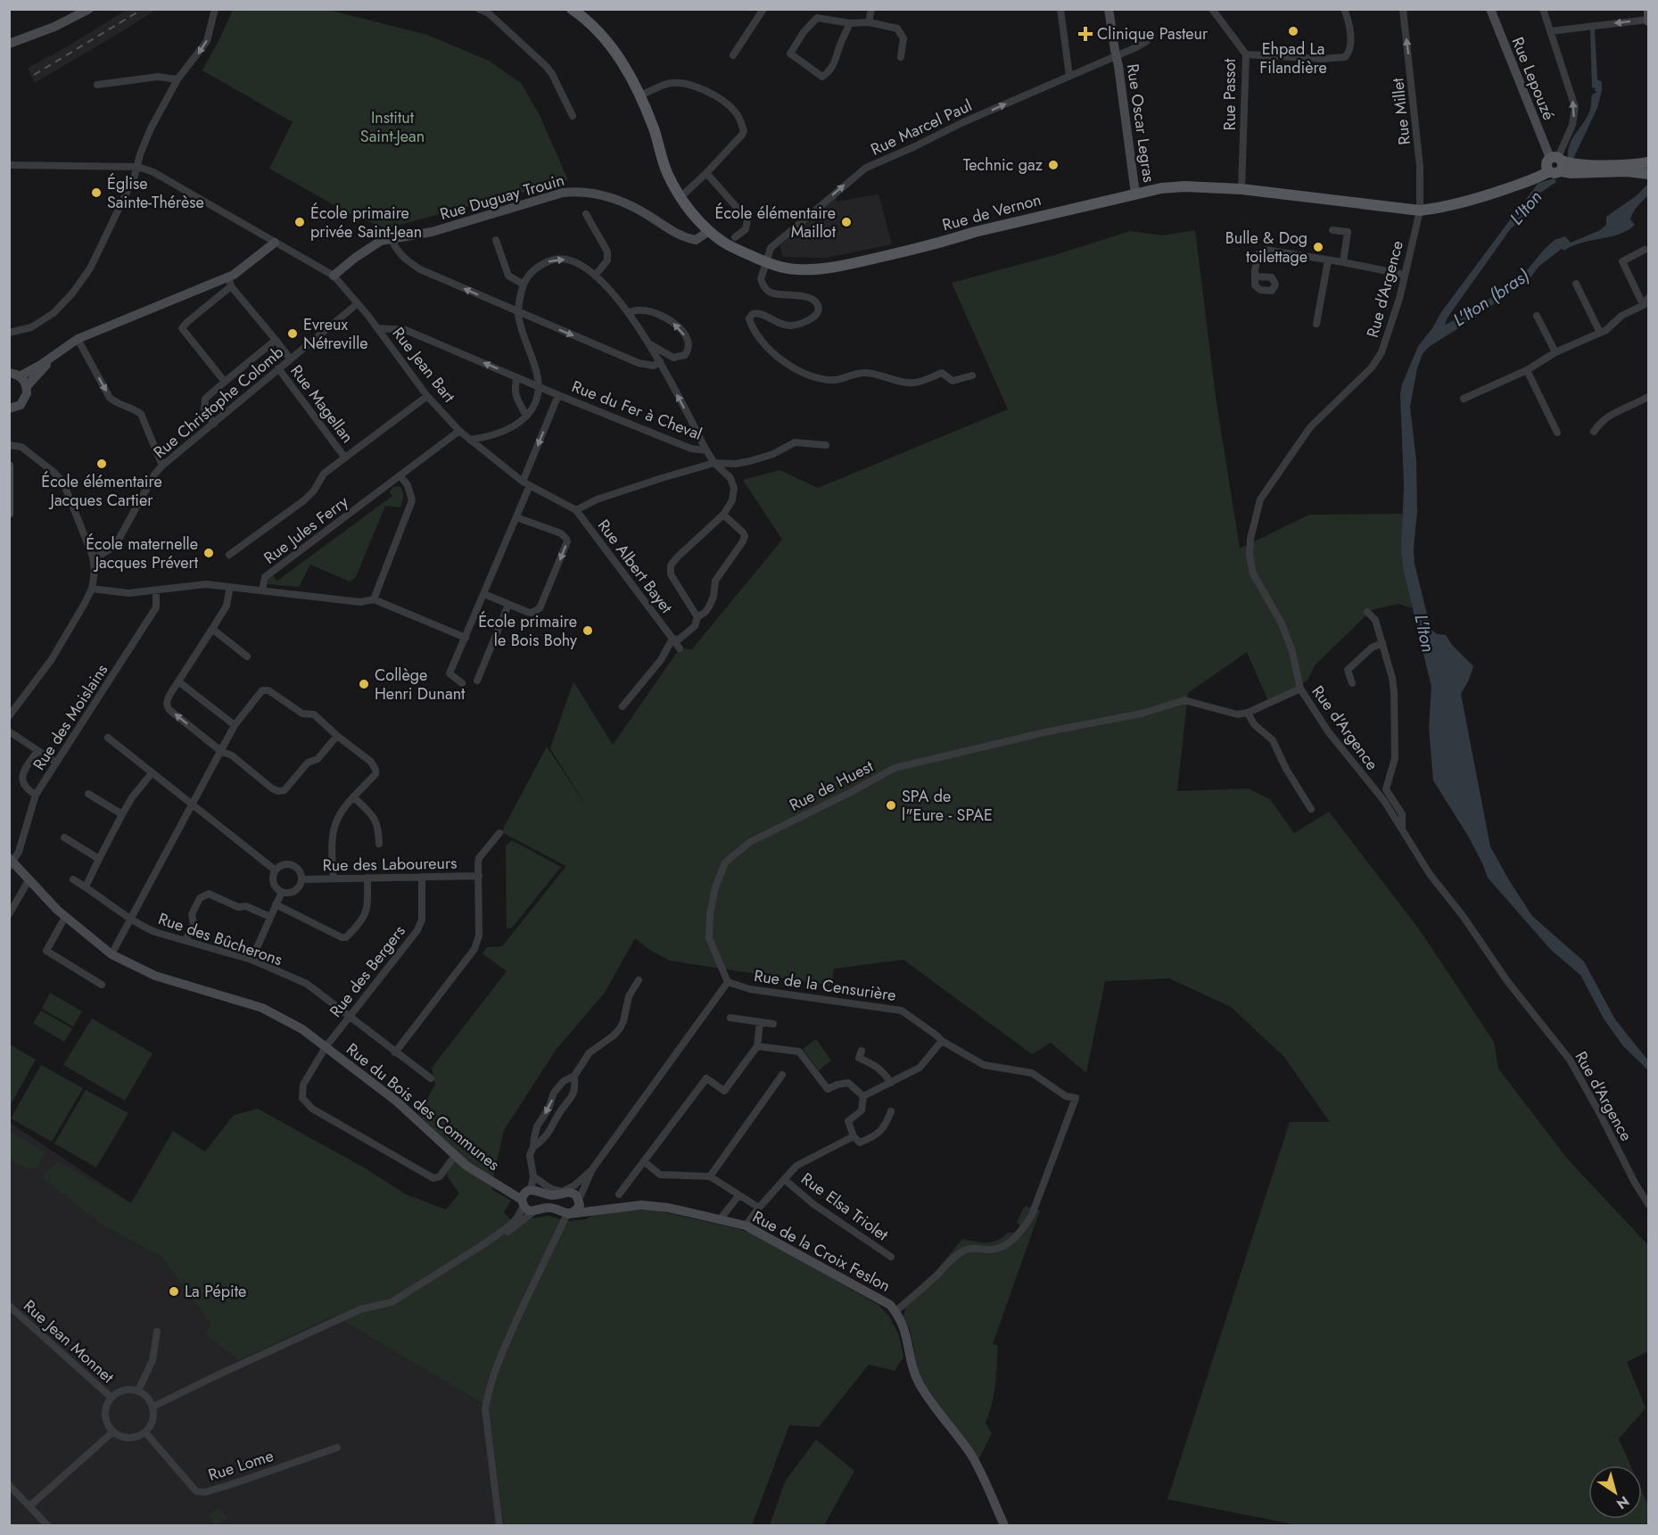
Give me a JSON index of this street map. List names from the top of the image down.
{
  "streets": {
    "main road": ["Rue de Vernon"],
    "street": [
      "Rue Lepouzé",
      "Rue Passot",
      "Rue Millet",
      "Rue Oscar Legras",
      "Rue Marcel Paul",
      "Rue Duguay Trouin",
      "Rue d'Argence",
      "Rue Jean Bart",
      "Rue Christophe Colomb",
      "Rue Magellan",
      "Rue du Fer à Cheval",
      "Rue Jules Ferry",
      "Rue Albert Bayet",
      "Rue des Moislains",
      "Rue de Huest",
      "Rue des Laboureurs",
      "Rue des Bûcherons",
      "Rue des Bergers",
      "Rue de la Censurière",
      "Rue du Bois des Communes",
      "Rue Elsa Triolet",
      "Rue de la Croix Feslon",
      "Rue Jean Monnet",
      "Rue Lome"
    ]
  },
  "crossings": [
    ["Rue Lepouzé", "Rue de Vernon"],
    ["Rue Passot", "Rue de Vernon"],
    ["Rue Millet", "Rue de Vernon"],
    ["Rue Millet", "Rue d'Argence"],
    ["Rue Oscar Legras", "Rue Marcel Paul"],
    ["Rue Oscar Legras", "Rue de Vernon"],
    ["Rue Marcel Paul", "Rue de Vernon"],
    ["Rue Duguay Trouin", "Rue de Vernon"],
    ["Rue Duguay Trouin", "Rue Jean Bart"],
    ["Rue de Vernon", "Rue d'Argence"],
    ["Rue d'Argence", "Rue de Huest"],
    ["Rue Jean Bart", "Rue Christophe Colomb"],
    ["Rue Jean Bart", "Rue Magellan"],
    ["Rue Jean Bart", "Rue du Fer à Cheval"],
    ["Rue Jean Bart", "Rue Jules Ferry"],
    ["Rue Jean Bart", "Rue Albert Bayet"],
    ["Rue Christophe Colomb", "Rue Magellan"],
    ["Rue des Moislains", "Rue du Bois des Communes"],
    ["Rue de Huest", "Rue de la Censurière"],
    ["Rue des Laboureurs", "Rue des Bergers"],
    ["Rue des Bûcherons", "Rue des Bergers"],
    ["Rue des Bergers", "Rue du Bois des Communes"],
    ["Rue de la Censurière", "Rue de la Croix Feslon"],
    ["Rue du Bois des Communes", "Rue de la Croix Feslon"],
    ["Rue Jean Monnet", "Rue Lome"]
  ],
  "one_way": ["Rue Millet", "Rue Marcel Paul"],
  "water": ["L'Iton", "L'Iton (bras)"],
  "parks": ["Institut Saint-Jean"],
  "places": {
    "other": [
      "Ehpad La Filandière",
      "Technic gaz",
      "Église Sainte-Thérèse",
      "École primaire privée Saint-Jean",
      "École élémentaire Maillot",
      "Bulle & Dog toilettage",
      "Evreux Nétreville",
      "École élémentaire Jacques Cartier",
      "École maternelle Jacques Prévert",
      "École primaire le Bois Bohy",
      "Collège Henri Dunant",
      "SPA de l\"Eure - SPAE",
      "La Pépite"
    ],
    "health": ["Clinique Pasteur"]
  },
  "north": "bottom right"
}
